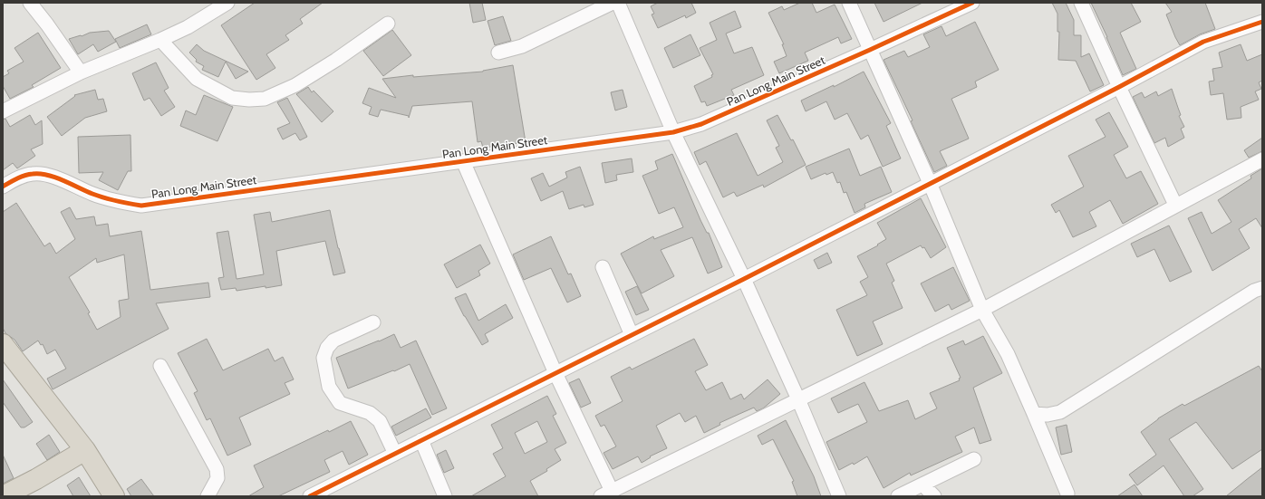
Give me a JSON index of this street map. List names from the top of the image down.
{
  "streets": {
    "street": ["Pan Long Main Street"]
  }
}
